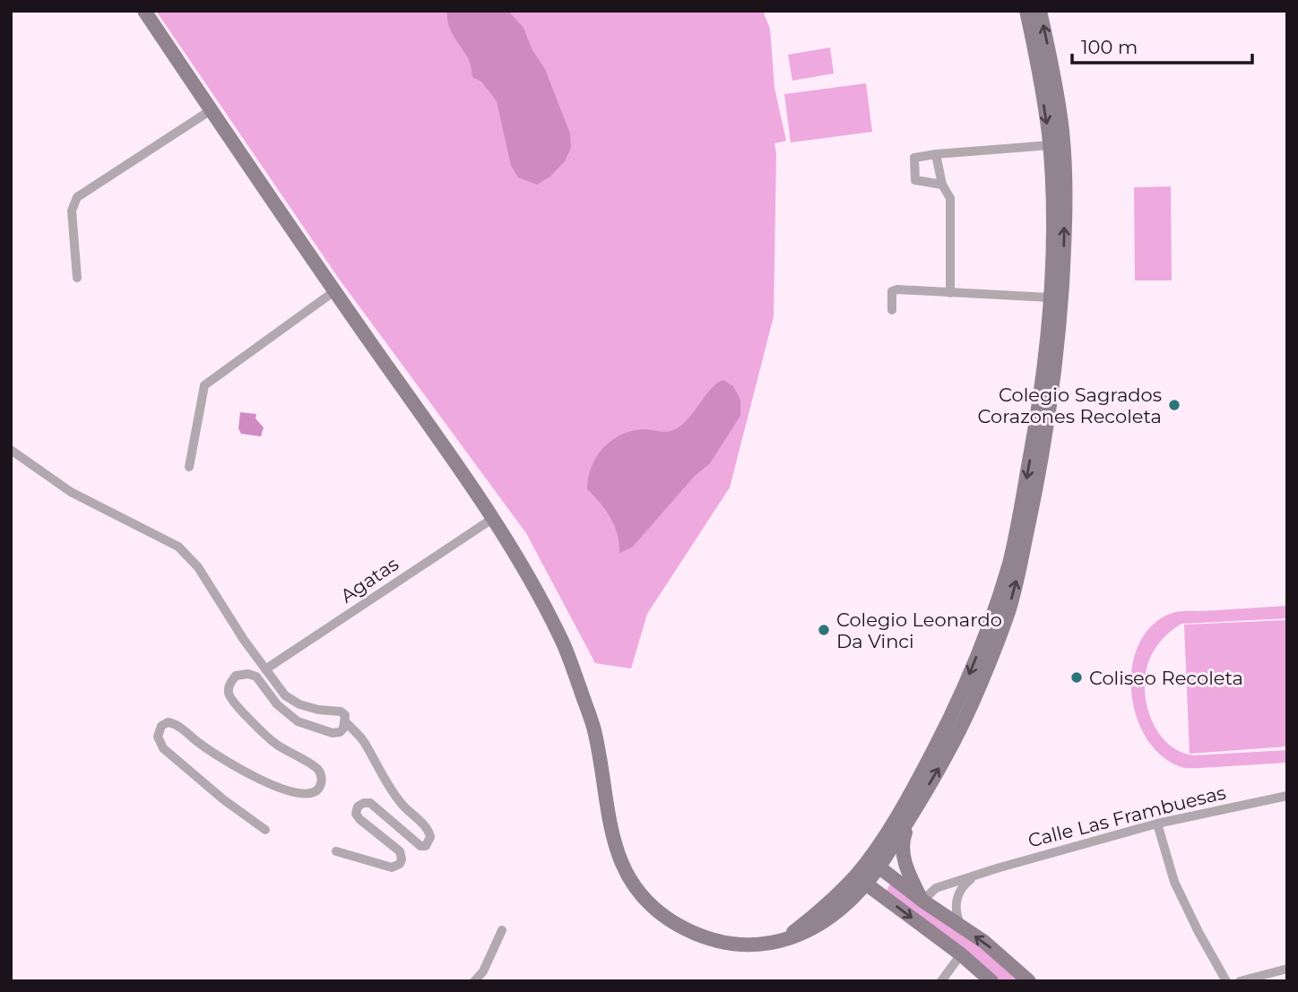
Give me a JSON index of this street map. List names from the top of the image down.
{
  "streets": {
    "street": ["Agatas", "Calle Las Frambuesas"]
  },
  "places": ["Colegio Sagrados Corazones Recoleta", "Colegio Leonardo Da Vinci", "Coliseo Recoleta"],
  "scale_bar": "100 m"
}
